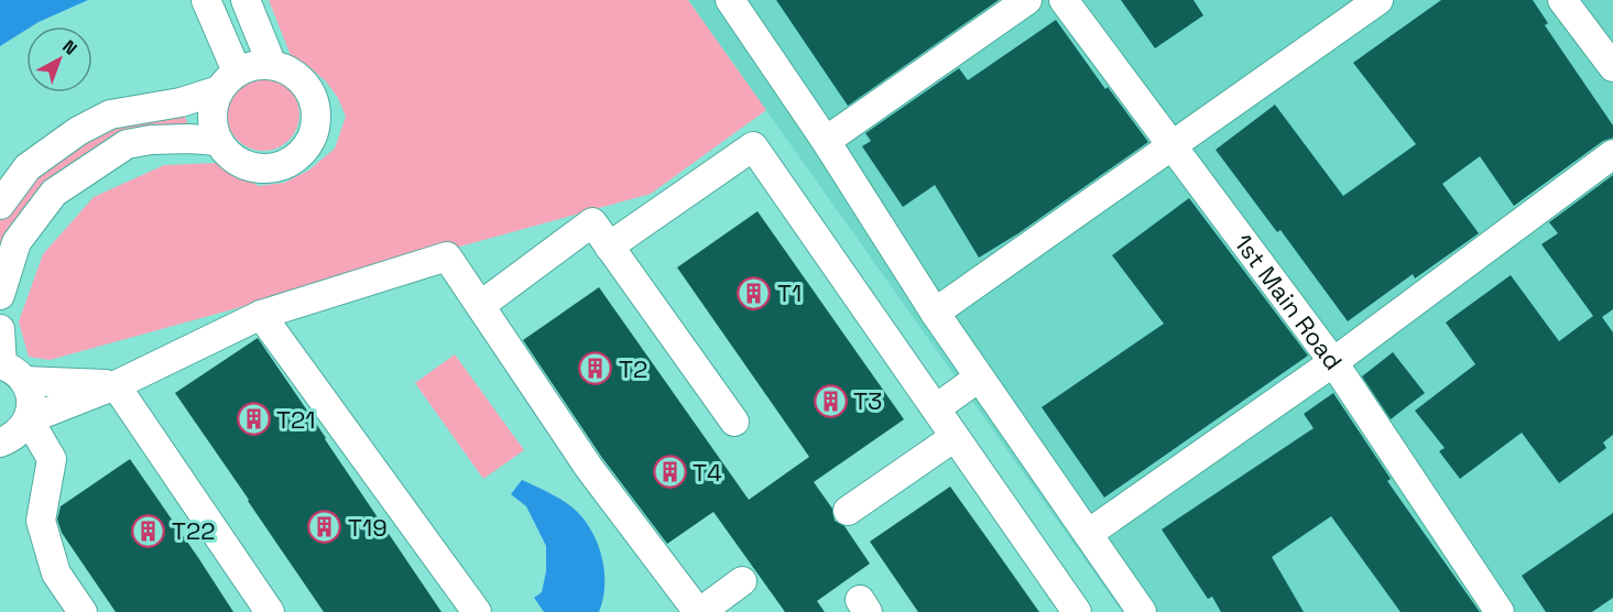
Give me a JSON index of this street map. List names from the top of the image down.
{
  "streets": {
    "street": ["1st Main Road"]
  },
  "places": {
    "building": [
      "T1",
      "T2",
      "T3",
      "T21",
      "T4",
      "T19",
      "T22"
    ]
  },
  "north": "top right"
}
